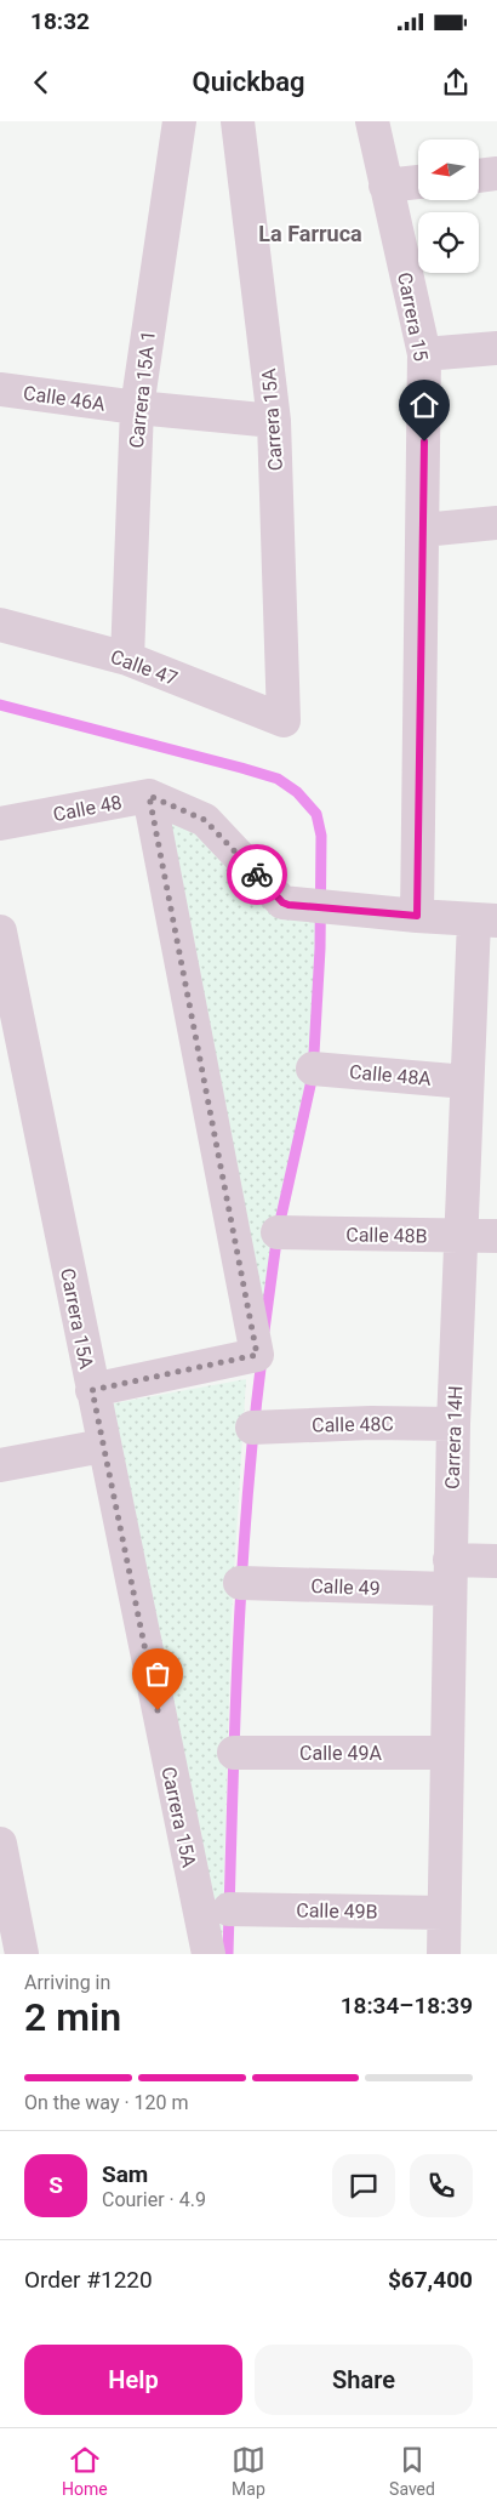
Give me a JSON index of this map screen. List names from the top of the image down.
{
  "streets": {
    "street": [
      "Carrera 15",
      "Carrera 15A 1",
      "Calle 46A",
      "Carrera 15A",
      "Calle 47",
      "Calle 48",
      "Calle 48A",
      "Calle 48B",
      "Calle 48C",
      "Carrera 14H",
      "Calle 49",
      "Calle 49A",
      "Calle 49B"
    ]
  },
  "crossings": [
    ["Carrera 15", "Calle 48"],
    ["Carrera 15A 1", "Calle 46A"],
    ["Carrera 15A 1", "Calle 47"],
    ["Calle 46A", "Carrera 15A"],
    ["Carrera 15A", "Calle 47"],
    ["Calle 48", "Carrera 14H"],
    ["Calle 48A", "Carrera 14H"],
    ["Calle 48B", "Carrera 14H"],
    ["Calle 48C", "Carrera 14H"],
    ["Carrera 14H", "Calle 49"],
    ["Carrera 14H", "Calle 49A"],
    ["Carrera 14H", "Calle 49B"]
  ],
  "districts": ["La Farruca"],
  "north": "left",
  "page": {
    "status": "18:32",
    "header": "Quickbag",
    "heading": ["2 min", "Arriving in", "18:34–18:39"],
    "panel": [
      "Sam",
      "Courier · 4.9",
      "Order #1220",
      "$67,400"
    ],
    "bar": "On the way · 120 m",
    "round": "S",
    "buttons": ["Help", "Share"],
    "tabs": ["Home", "Map", "Saved"]
  }
}
